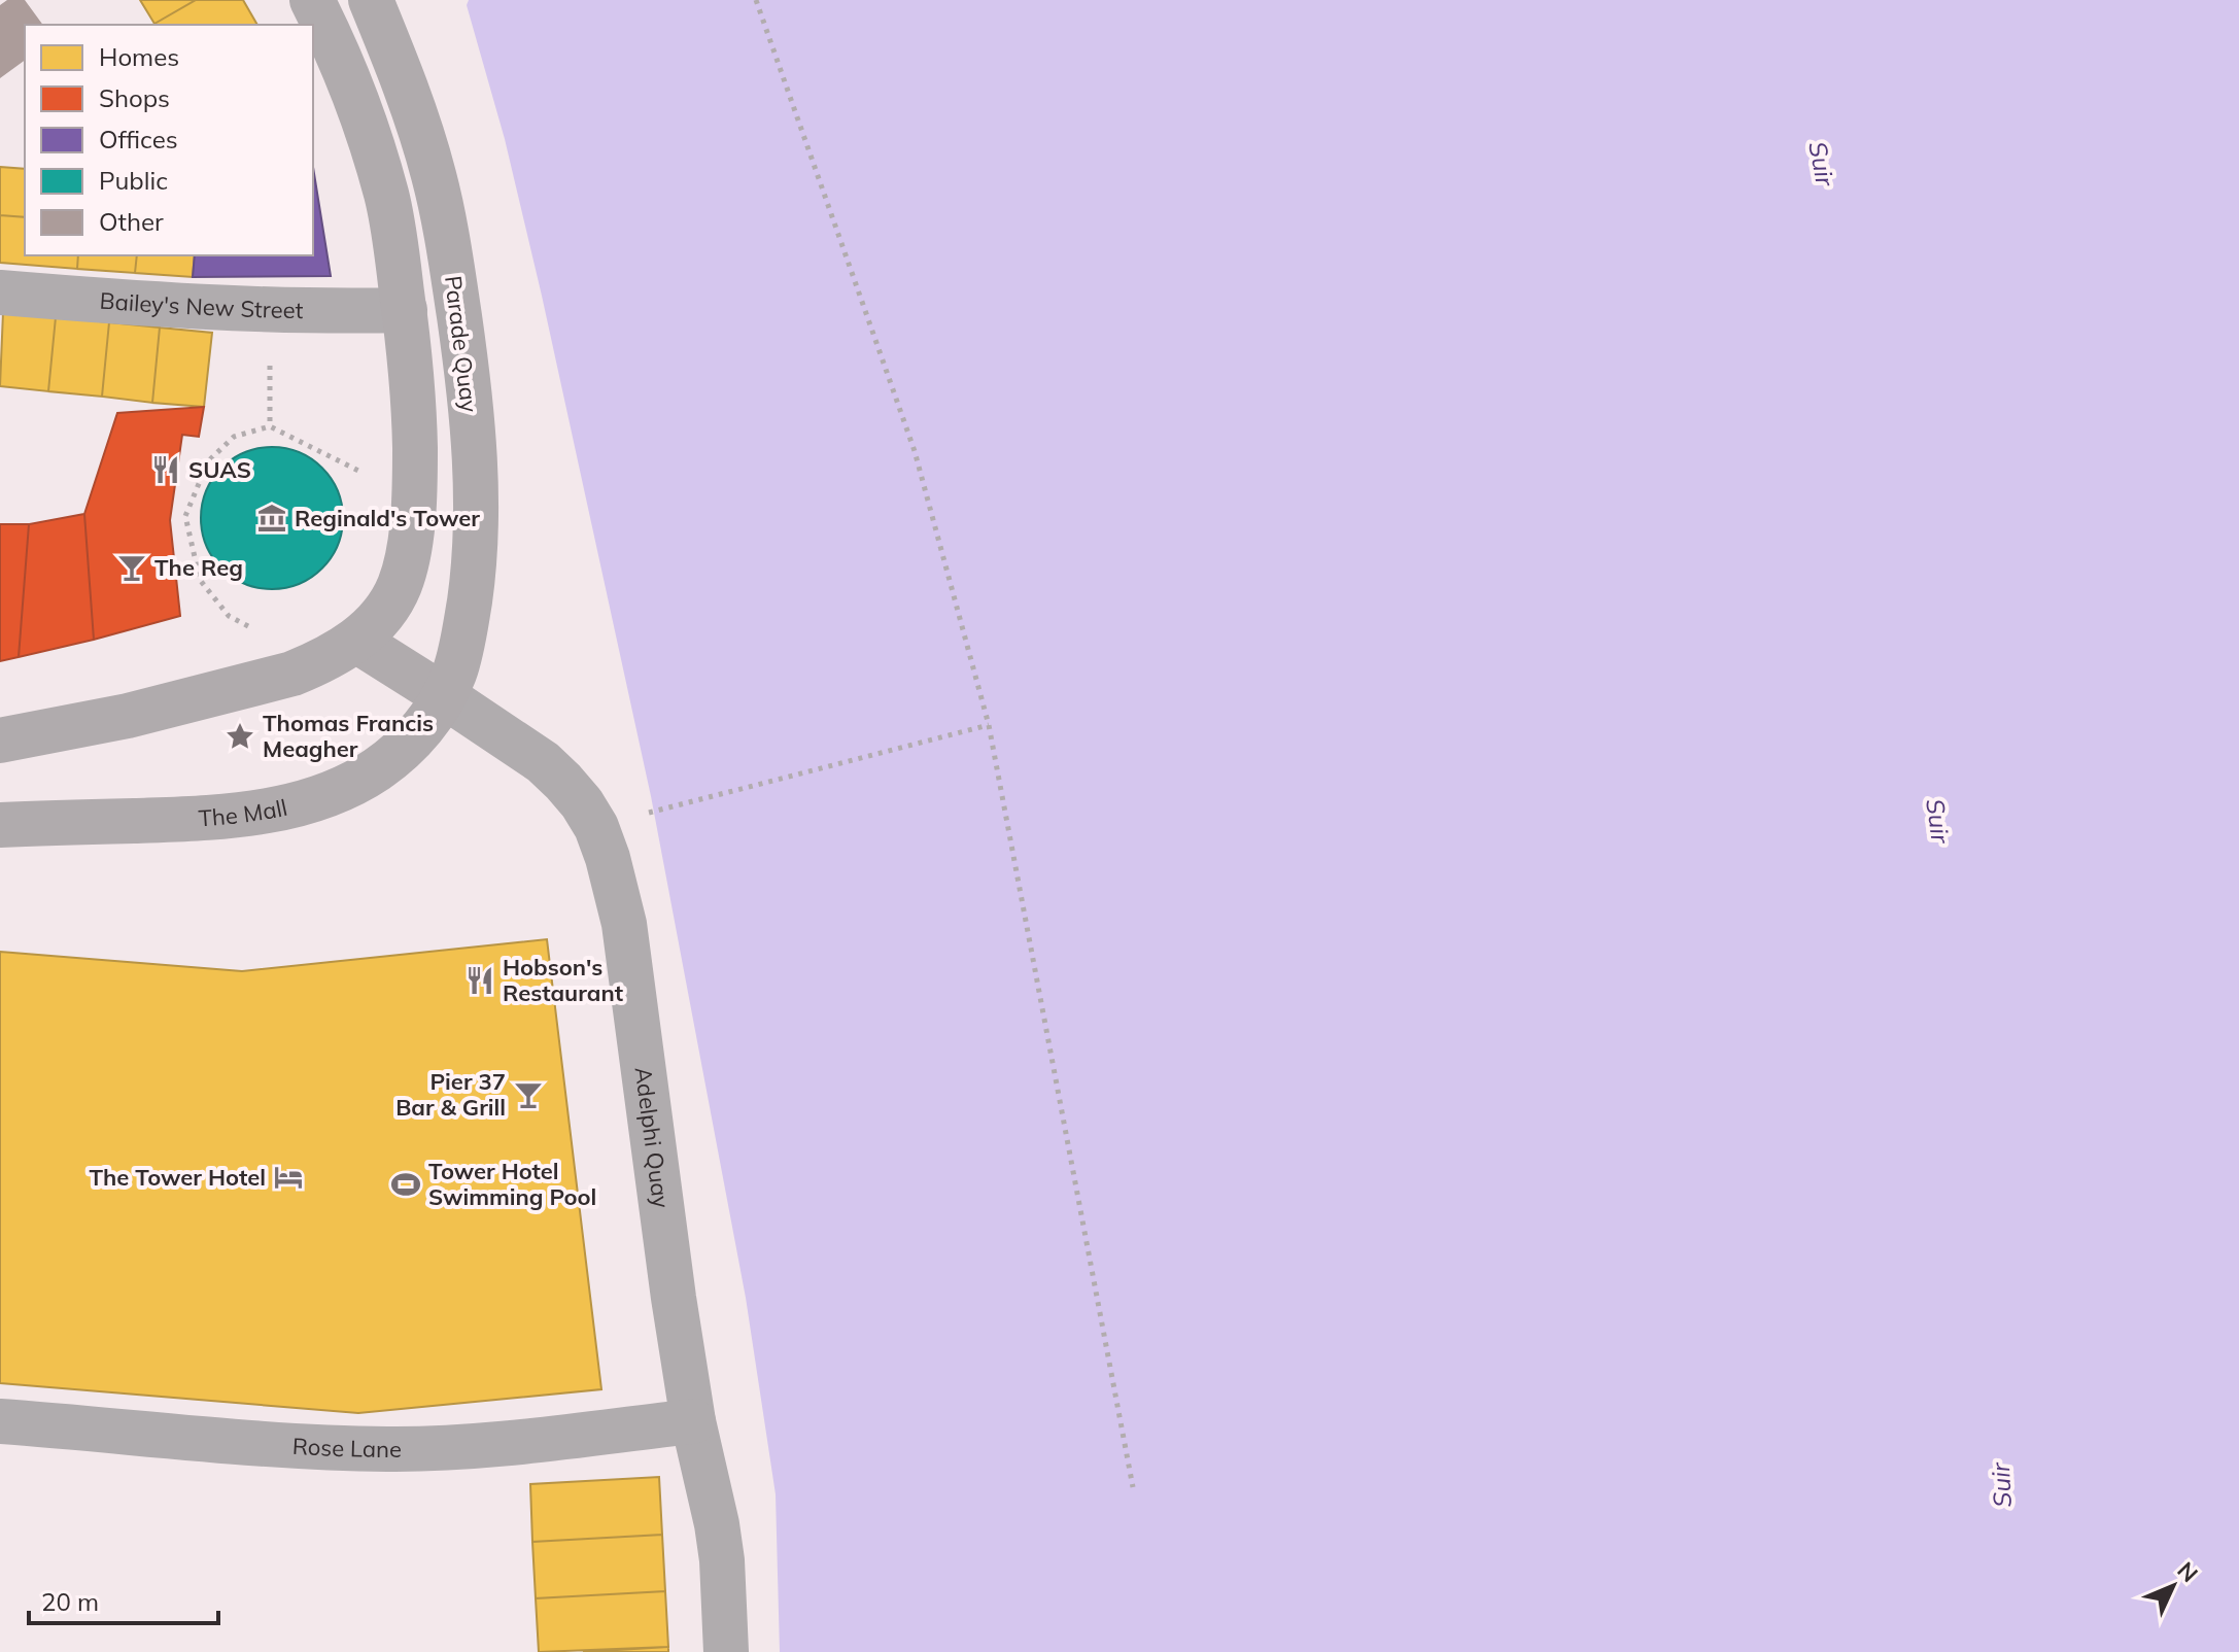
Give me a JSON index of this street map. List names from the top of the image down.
{
  "streets": {
    "main road": ["Parade Quay", "The Mall"],
    "street": ["Bailey's New Street", "Adelphi Quay", "Rose Lane"]
  },
  "crossings": [
    ["Parade Quay", "The Mall"],
    ["Parade Quay", "Adelphi Quay"],
    ["The Mall", "Adelphi Quay"],
    ["Adelphi Quay", "Rose Lane"]
  ],
  "water": ["Suir"],
  "places": {
    "restaurant": ["SUAS", "Hobson's Restaurant"],
    "museum": ["Reginald's Tower"],
    "bar": ["The Reg", "Pier 37 Bar & Grill"],
    "place": ["Thomas Francis Meagher"],
    "hotel": ["The Tower Hotel"],
    "sports": ["Tower Hotel Swimming Pool"]
  },
  "legend": [
    "Homes",
    "Shops",
    "Offices",
    "Public",
    "Other"
  ],
  "scale_bar": "20 m",
  "north": "top right"
}
